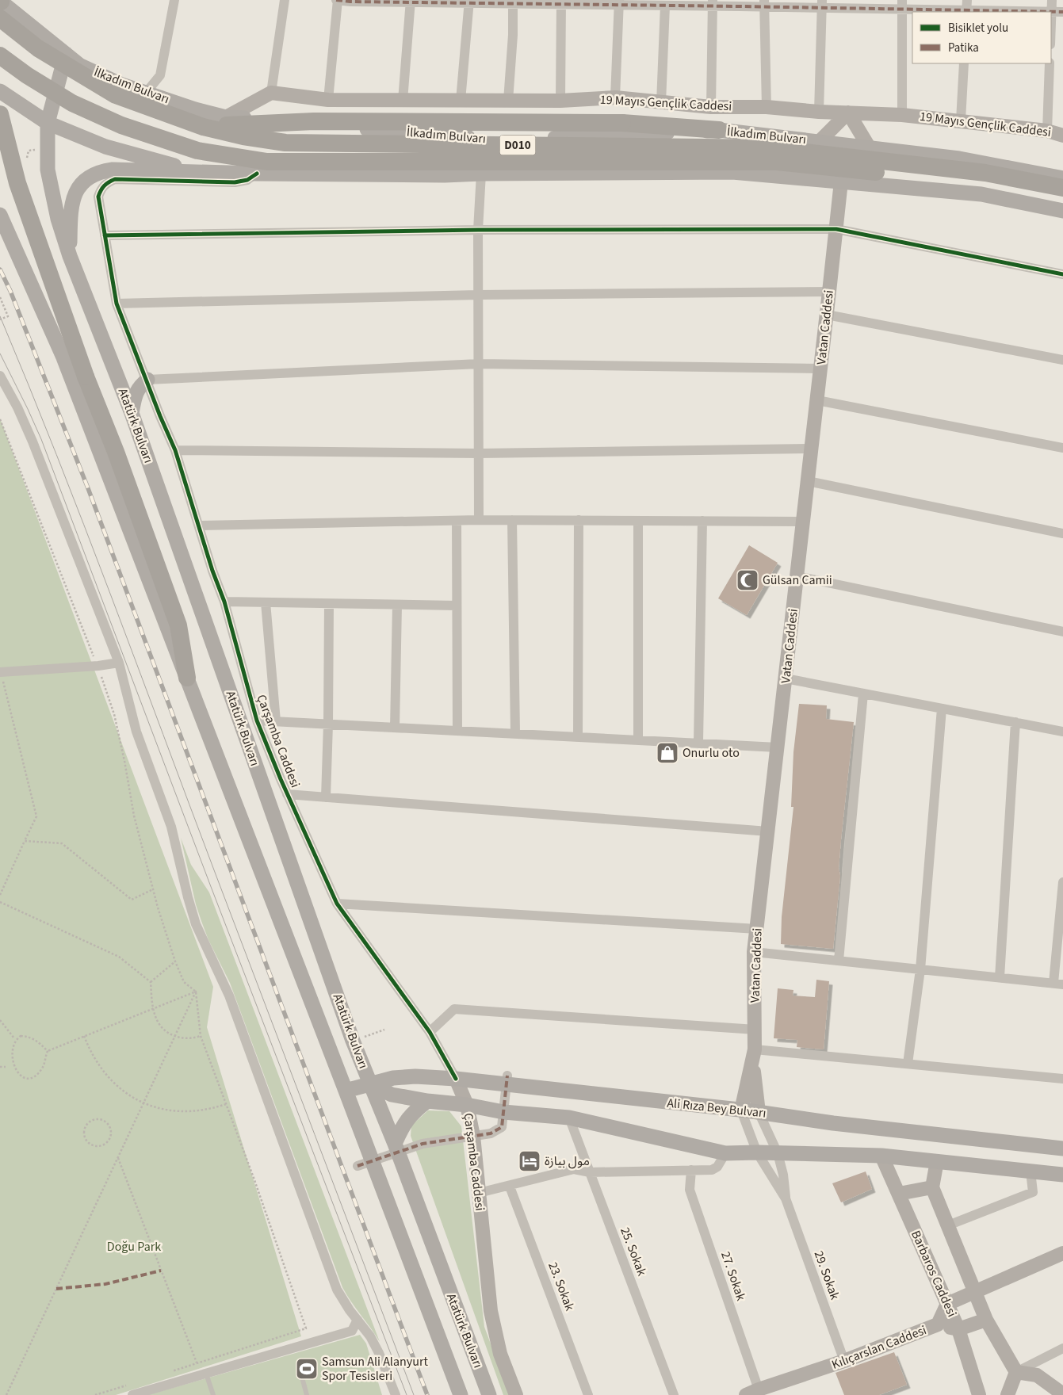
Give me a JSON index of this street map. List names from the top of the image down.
{
  "streets": {
    "highway": ["İlkadım Bulvarı", "D010"],
    "main road": [
      "19 Mayıs Gençlik Caddesi",
      "Vatan Caddesi",
      "Atatürk Bulvarı",
      "Çarşamba Caddesi",
      "Ali Rıza Bey Bulvarı",
      "Barbaros Caddesi",
      "Kılıçarslan Caddesi"
    ],
    "street": [
      "25. Sokak",
      "29. Sokak",
      "27. Sokak",
      "23. Sokak"
    ]
  },
  "crossings": [
    ["İlkadım Bulvarı", "Atatürk Bulvarı"],
    ["Vatan Caddesi", "Ali Rıza Bey Bulvarı"],
    ["Atatürk Bulvarı", "Ali Rıza Bey Bulvarı"],
    ["Çarşamba Caddesi", "Ali Rıza Bey Bulvarı"],
    ["Barbaros Caddesi", "Kılıçarslan Caddesi"],
    ["29. Sokak", "Kılıçarslan Caddesi"],
    ["27. Sokak", "Kılıçarslan Caddesi"]
  ],
  "parks": ["Doğu Park"],
  "places": {
    "mosque": ["Gülsan Camii"],
    "shop": ["Onurlu oto"],
    "hotel": ["مول بيازة"],
    "sports": ["Samsun Ali Alanyurt Spor Tesisleri"]
  },
  "legend": ["Bisiklet yolu", "Patika"]
}
